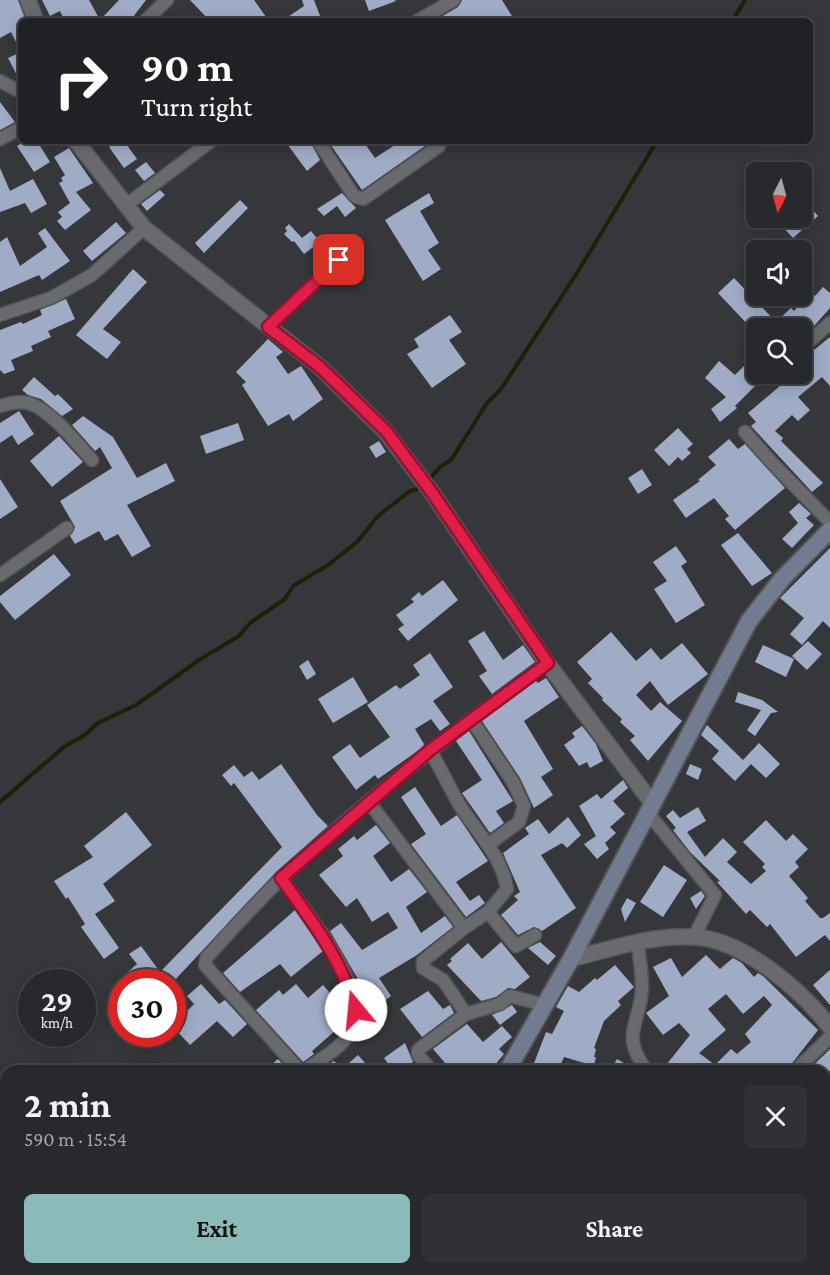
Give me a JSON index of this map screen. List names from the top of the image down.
{
  "north": "bottom",
  "page": {
    "turn": ["90 m", "Turn right"],
    "speed": "29 km/h",
    "limit": "30",
    "heading": ["2 min", "590 m · 15:54"],
    "buttons": ["Exit", "Share"]
  }
}
